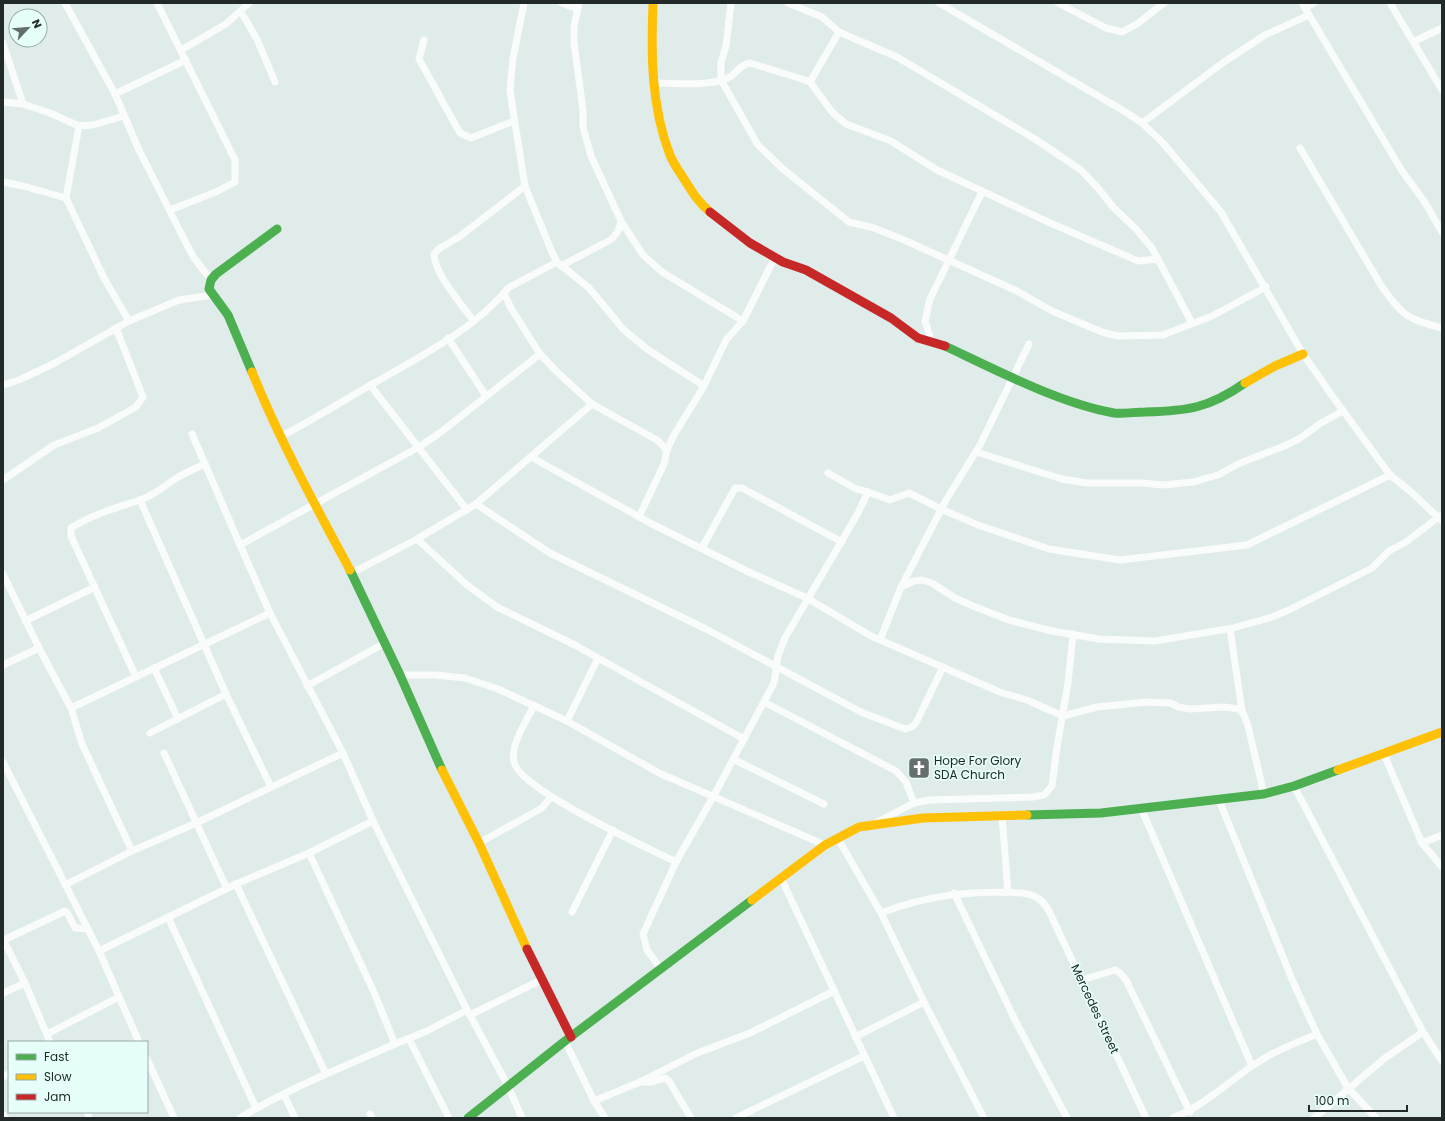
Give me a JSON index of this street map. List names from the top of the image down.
{
  "streets": {
    "street": ["Mercedes Street"]
  },
  "places": {
    "church": ["Hope For Glory SDA Church"]
  },
  "legend": ["Fast", "Slow", "Jam"],
  "scale_bar": "100 m",
  "north": "top right"
}
